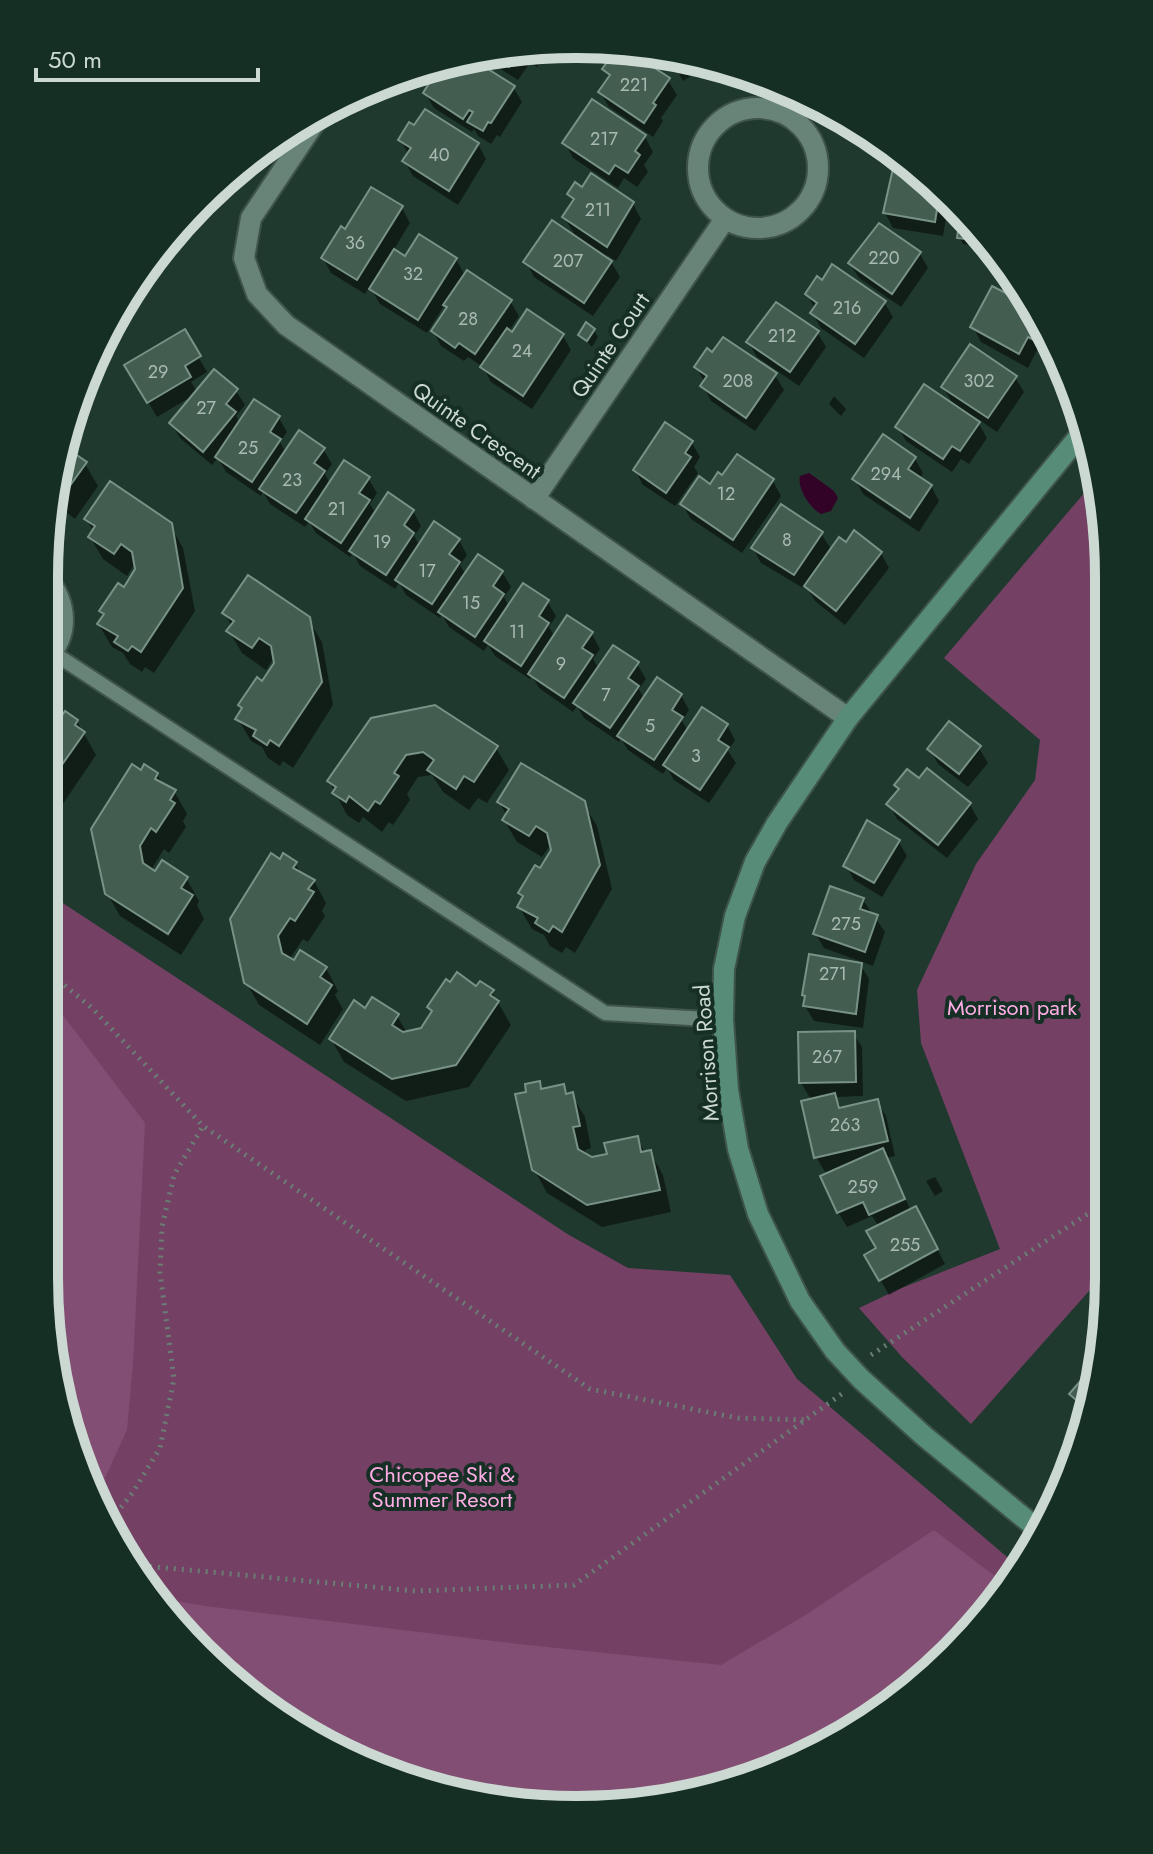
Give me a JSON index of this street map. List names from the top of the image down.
{
  "streets": {
    "street": ["Quinte Court", "Quinte Crescent", "Morrison Road"]
  },
  "crossings": [
    ["Quinte Court", "Quinte Crescent"],
    ["Quinte Crescent", "Morrison Road"]
  ],
  "parks": ["Morrison park", "Chicopee Ski & Summer Resort"],
  "house_numbers": [
    "221",
    "217",
    "40",
    "211",
    "36",
    "220",
    "207",
    "32",
    "216",
    "28",
    "212",
    "24",
    "29",
    "208",
    "302",
    "27",
    "25",
    "294",
    "23",
    "12",
    "21",
    "8",
    "19",
    "17",
    "15",
    "11",
    "9",
    "7",
    "5",
    "3",
    "275",
    "271",
    "267",
    "263",
    "259",
    "255"
  ],
  "scale_bar": "50 m"
}
